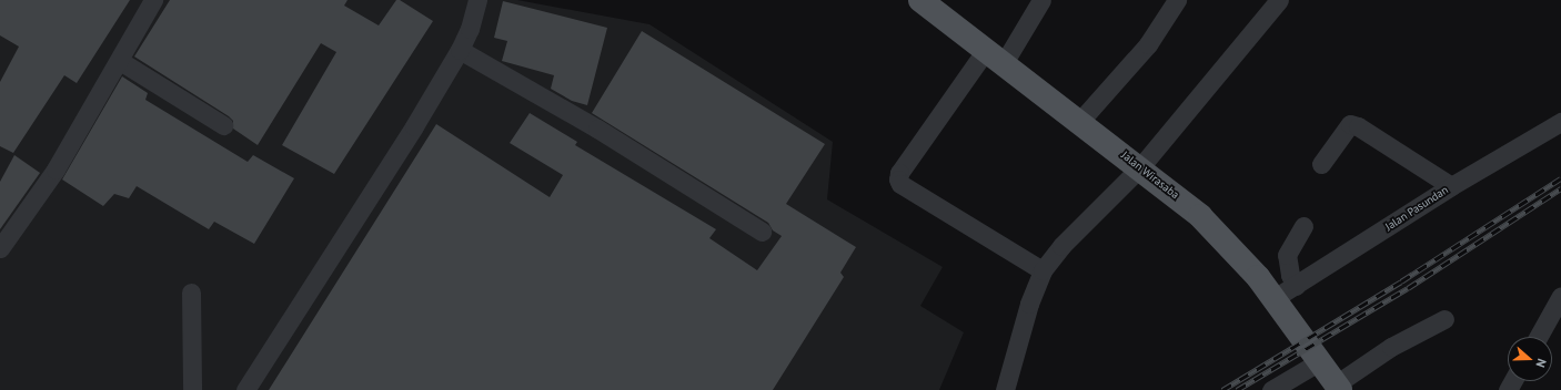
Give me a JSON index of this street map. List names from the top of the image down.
{
  "streets": {
    "main road": ["Jalan Wirasaba"],
    "street": ["Jalan Pasundan"]
  },
  "crossings": [
    ["Jalan Wirasaba", "Jalan Pasundan"]
  ],
  "north": "right"
}
